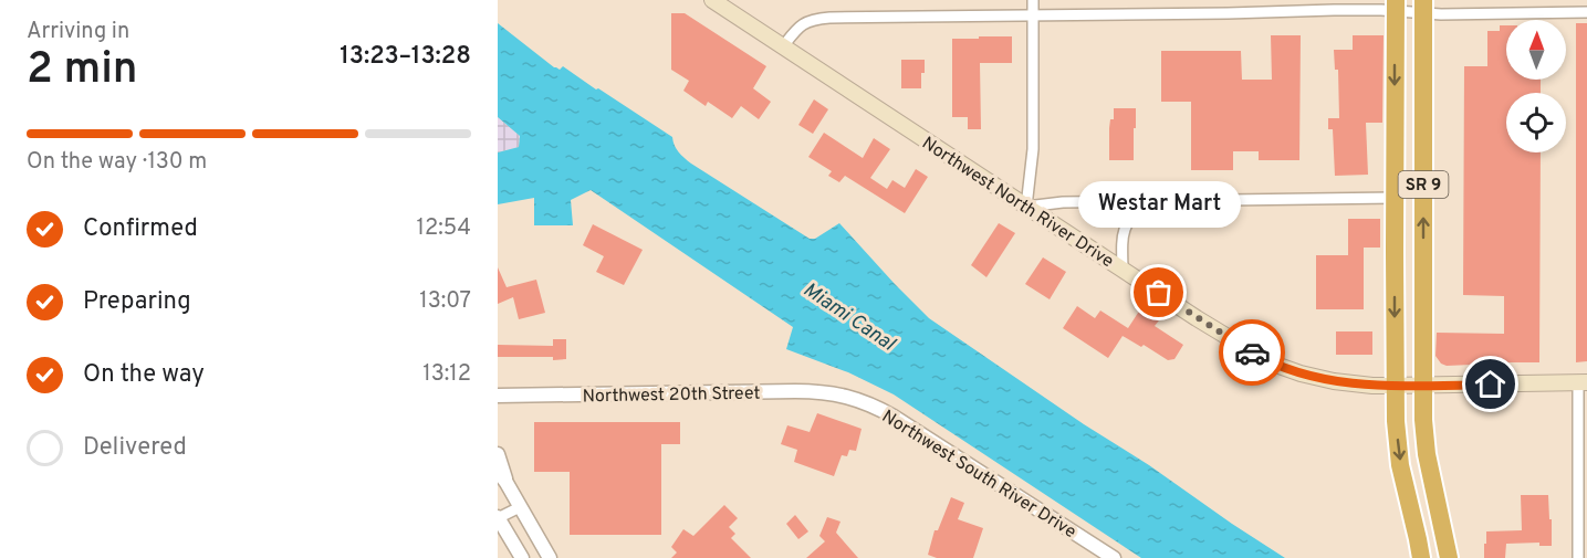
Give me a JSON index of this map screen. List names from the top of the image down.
{
  "streets": {
    "highway": ["SR 9"],
    "main road": ["Northwest North River Drive"],
    "street": ["Northwest 20th Street", "Northwest South River Drive"]
  },
  "crossings": [
    ["SR 9", "Northwest North River Drive"],
    ["Northwest 20th Street", "Northwest South River Drive"]
  ],
  "water": ["Miami Canal"],
  "places": ["Westar Mart"],
  "north": "top",
  "page": {
    "heading": ["2 min", "Arriving in", "13:23–13:28"],
    "bar": "On the way · 130 m",
    "bubble": "Westar Mart",
    "list": [
      ["Confirmed", "12:54"],
      ["Preparing", "13:07"],
      ["On the way", "13:12"],
      "Delivered"
    ]
  }
}
